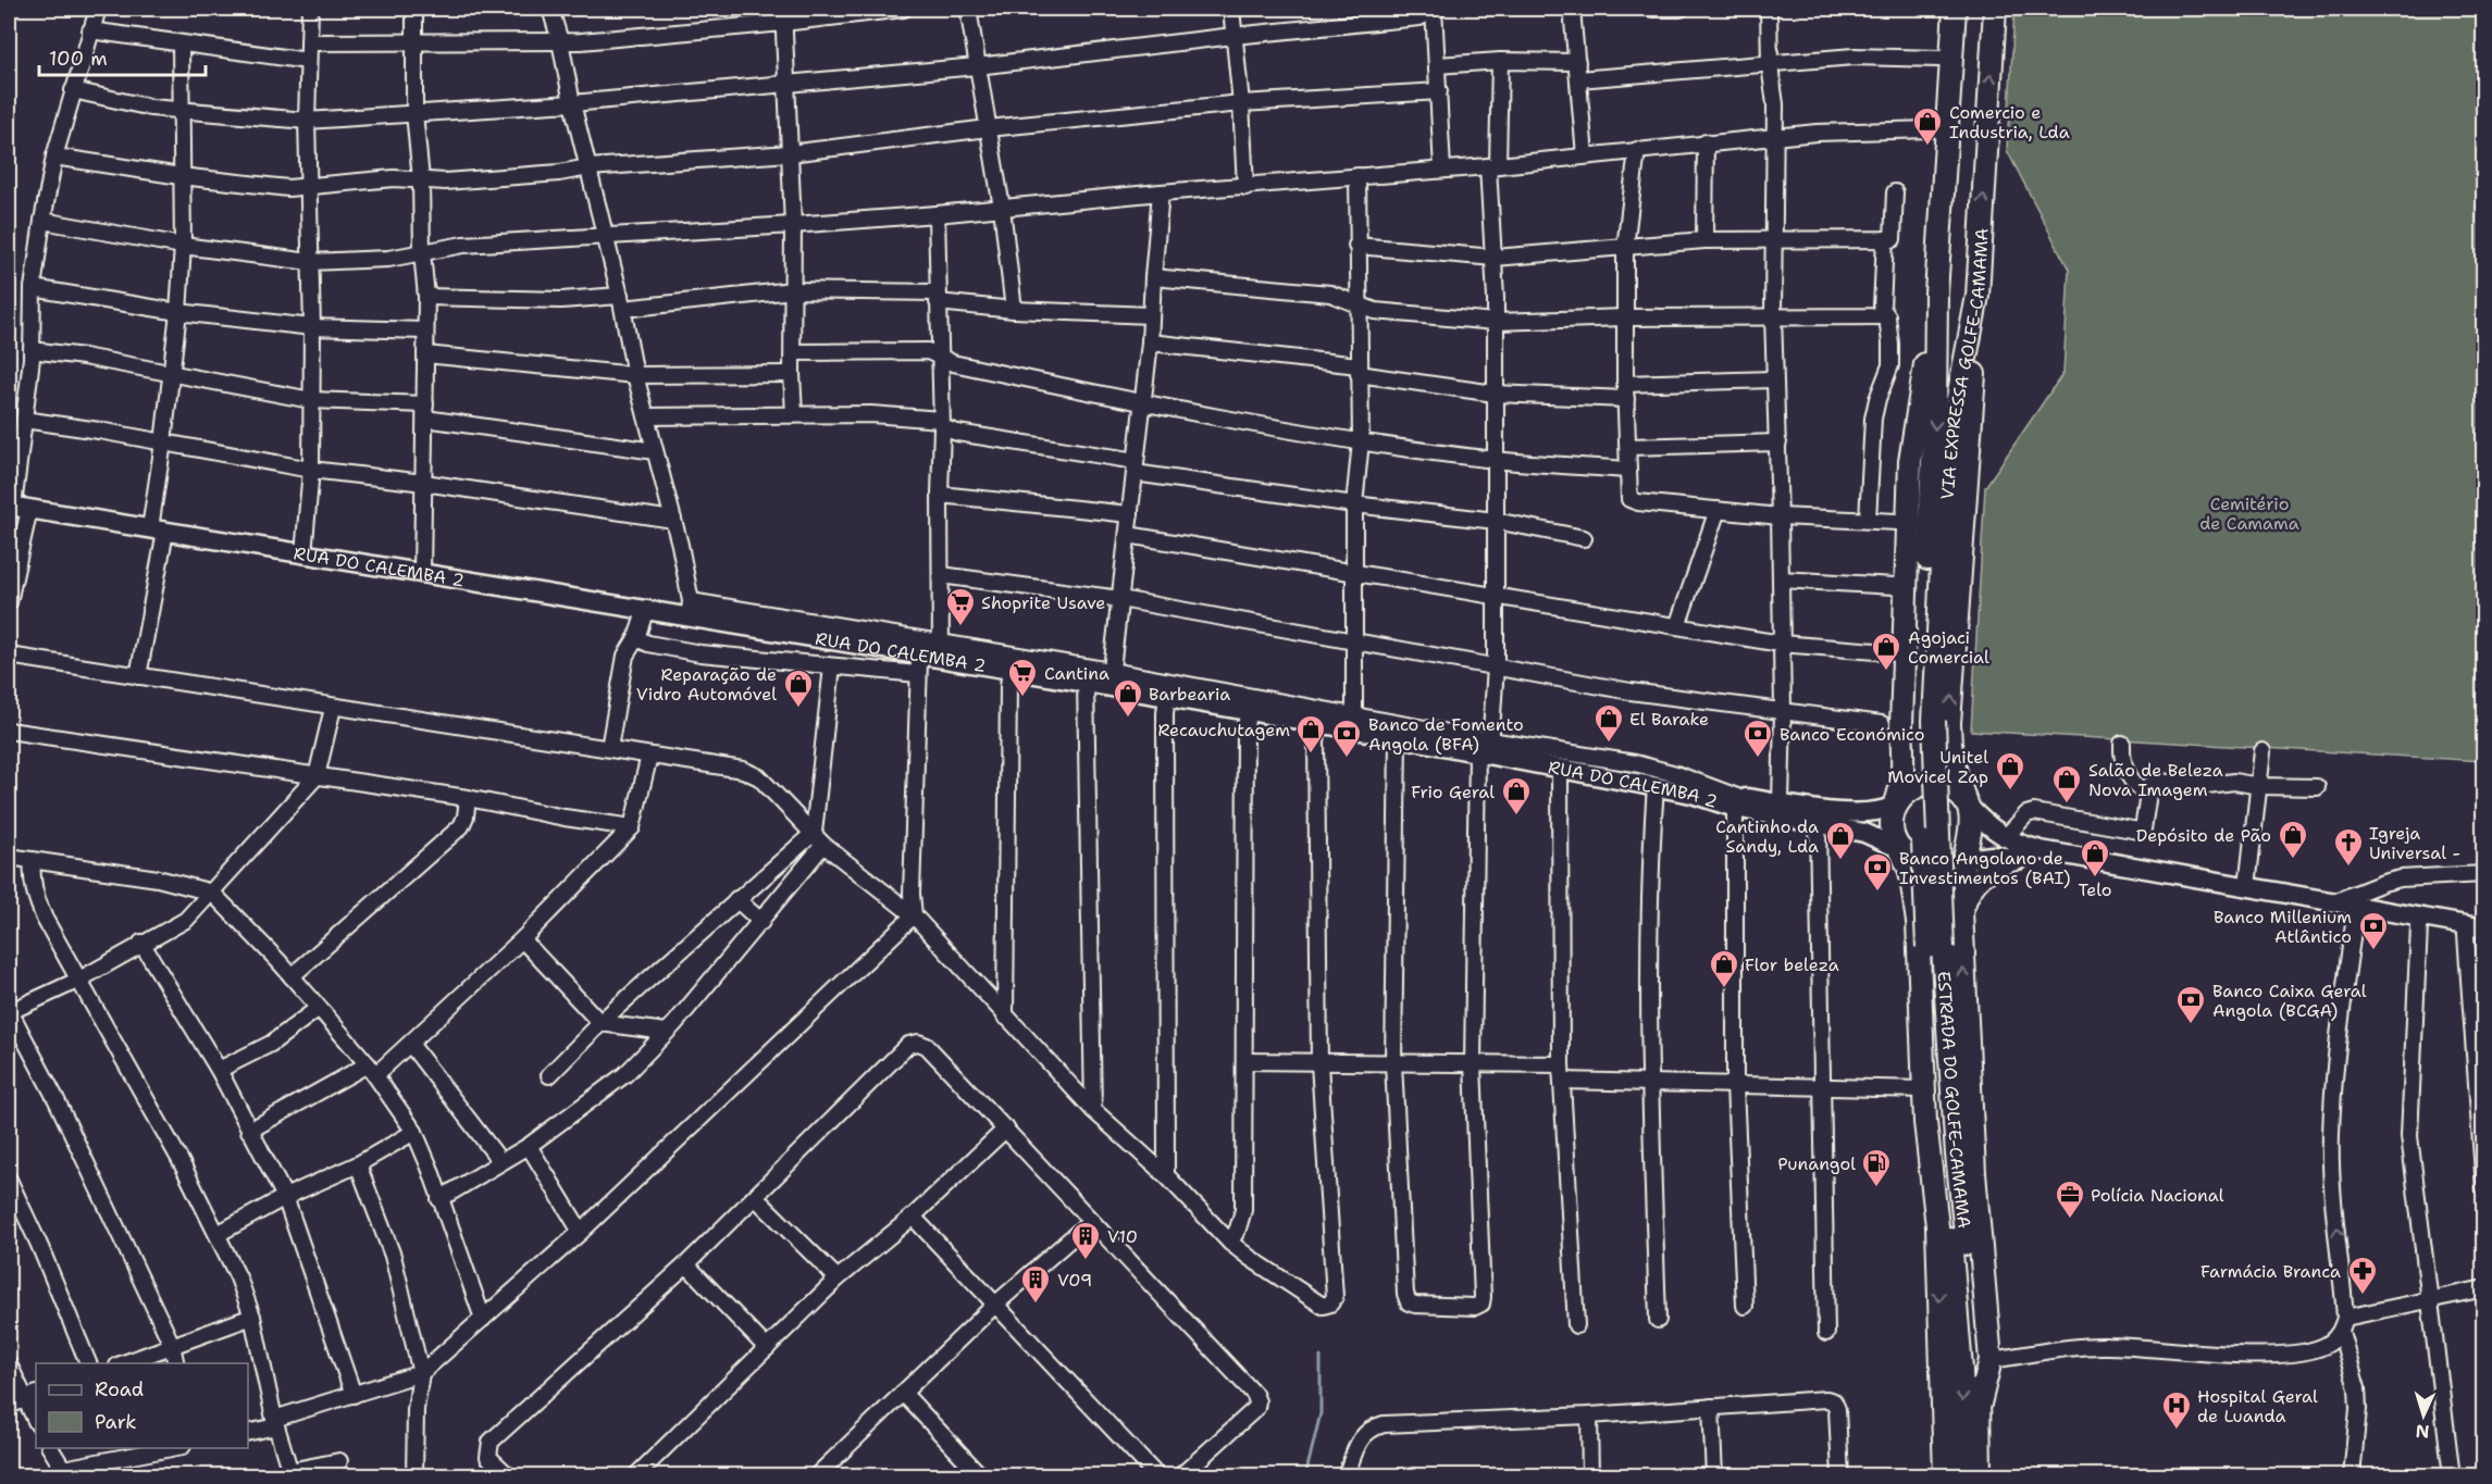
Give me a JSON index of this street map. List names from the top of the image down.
{
  "streets": {
    "highway": ["VIA EXPRESSA GOLFE-CAMAMA", "ESTRADA DO GOLFE-CAMAMA"],
    "main road": ["RUA DO CALEMBA 2"]
  },
  "crossings": [
    ["VIA EXPRESSA GOLFE-CAMAMA", "ESTRADA DO GOLFE-CAMAMA"]
  ],
  "parks": ["Cemitério de Camama"],
  "places": {
    "shop": [
      "Comercio e Industria, Lda",
      "Agojaci Comercial",
      "Reparação de Vidro Automóvel",
      "Barbearia",
      "El Barake",
      "Recauchutagem",
      "Unitel Movicel Zap",
      "Salão de Beleza Nova Imagem",
      "Frio Geral",
      "Depósito de Pão",
      "Cantinho da Sandy, Lda",
      "Telo",
      "Flor beleza"
    ],
    "supermarket": ["Shoprite Usave", "Cantina"],
    "bank": [
      "Banco de Fomento Angola (BFA)",
      "Banco Económico",
      "Banco Angolano de Investimentos (BAI)",
      "Banco Millenium Atlântico",
      "Banco Caixa Geral Angola (BCGA)"
    ],
    "church": ["Igreja Universal -"],
    "fuel station": ["Punangol"],
    "office": ["Polícia Nacional"],
    "building": ["V10", "V09"],
    "pharmacy": ["Farmácia Branca"],
    "hospital": ["Hospital Geral de Luanda"]
  },
  "legend": ["Road", "Park"],
  "scale_bar": "100 m",
  "north": "bottom"
}
